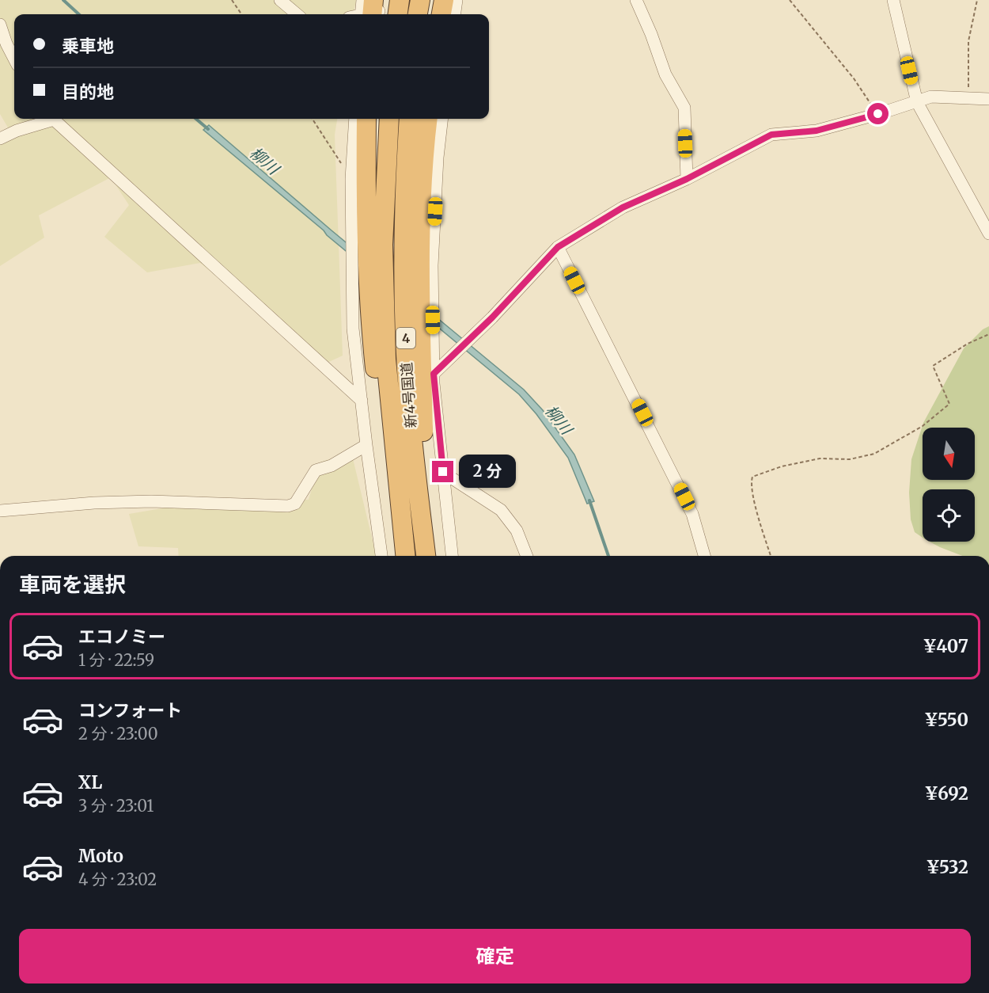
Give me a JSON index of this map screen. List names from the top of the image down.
{
  "streets": {
    "highway": ["4", "新4号国道"]
  },
  "water": ["柳川"],
  "north": "bottom",
  "page": {
    "banner": ["乗車地", "目的地"],
    "bubble": "2 分",
    "heading": "車両を選択",
    "list": [
      {
        "name": "エコノミー",
        "note": "1 分 · 22:59",
        "value": "¥407"
      },
      {
        "name": "コンフォート",
        "note": "2 分 · 23:00",
        "value": "¥550"
      },
      {
        "name": "XL",
        "note": "3 分 · 23:01",
        "value": "¥692"
      },
      {
        "name": "Moto",
        "note": "4 分 · 23:02",
        "value": "¥532"
      }
    ],
    "buttons": "確定"
  }
}
